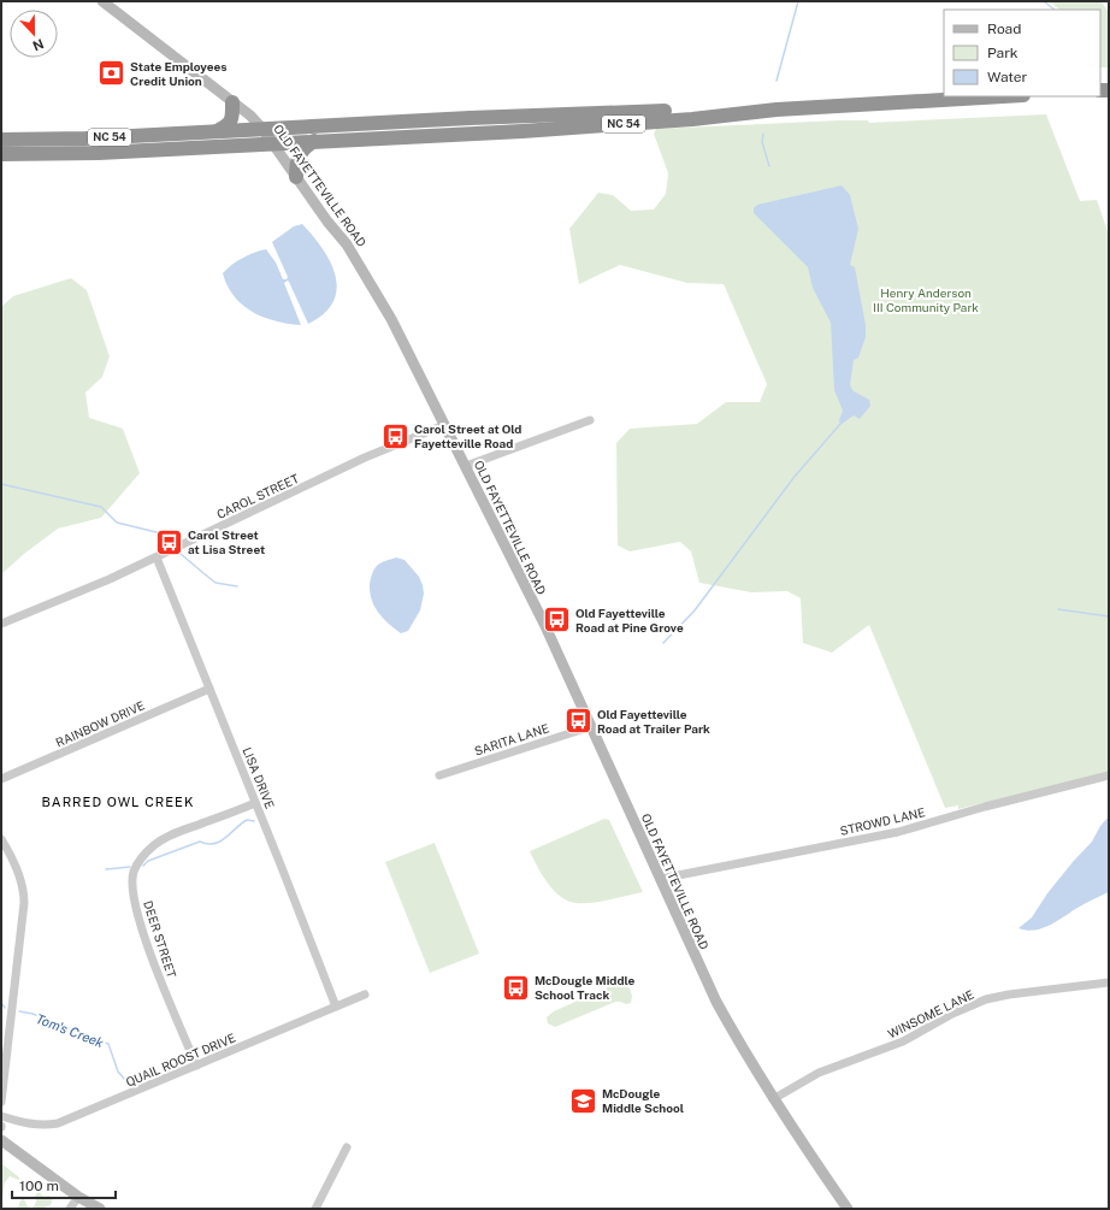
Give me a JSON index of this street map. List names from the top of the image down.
{
  "streets": {
    "highway": ["NC 54"],
    "street": [
      "OLD FAYETTEVILLE ROAD",
      "CAROL STREET",
      "RAINBOW DRIVE",
      "SARITA LANE",
      "LISA DRIVE",
      "STROWD LANE",
      "DEER STREET",
      "WINSOME LANE",
      "QUAIL ROOST DRIVE"
    ]
  },
  "crossings": [
    ["NC 54", "OLD FAYETTEVILLE ROAD"],
    ["OLD FAYETTEVILLE ROAD", "CAROL STREET"],
    ["OLD FAYETTEVILLE ROAD", "SARITA LANE"],
    ["OLD FAYETTEVILLE ROAD", "STROWD LANE"],
    ["OLD FAYETTEVILLE ROAD", "WINSOME LANE"],
    ["CAROL STREET", "LISA DRIVE"],
    ["RAINBOW DRIVE", "LISA DRIVE"],
    ["LISA DRIVE", "DEER STREET"],
    ["LISA DRIVE", "QUAIL ROOST DRIVE"],
    ["DEER STREET", "QUAIL ROOST DRIVE"]
  ],
  "districts": ["BARRED OWL CREEK"],
  "water": ["Tom's Creek"],
  "parks": ["Henry Anderson III Community Park"],
  "places": {
    "bank": ["State Employees Credit Union"],
    "bus stop": [
      "Carol Street at Old Fayetteville Road",
      "Carol Street at Lisa Street",
      "Old Fayetteville Road at Pine Grove",
      "Old Fayetteville Road at Trailer Park",
      "McDougle Middle School Track"
    ],
    "school or university": ["McDougle Middle School"]
  },
  "legend": ["Road", "Park", "Water"],
  "scale_bar": "100 m",
  "north": "bottom"
}
